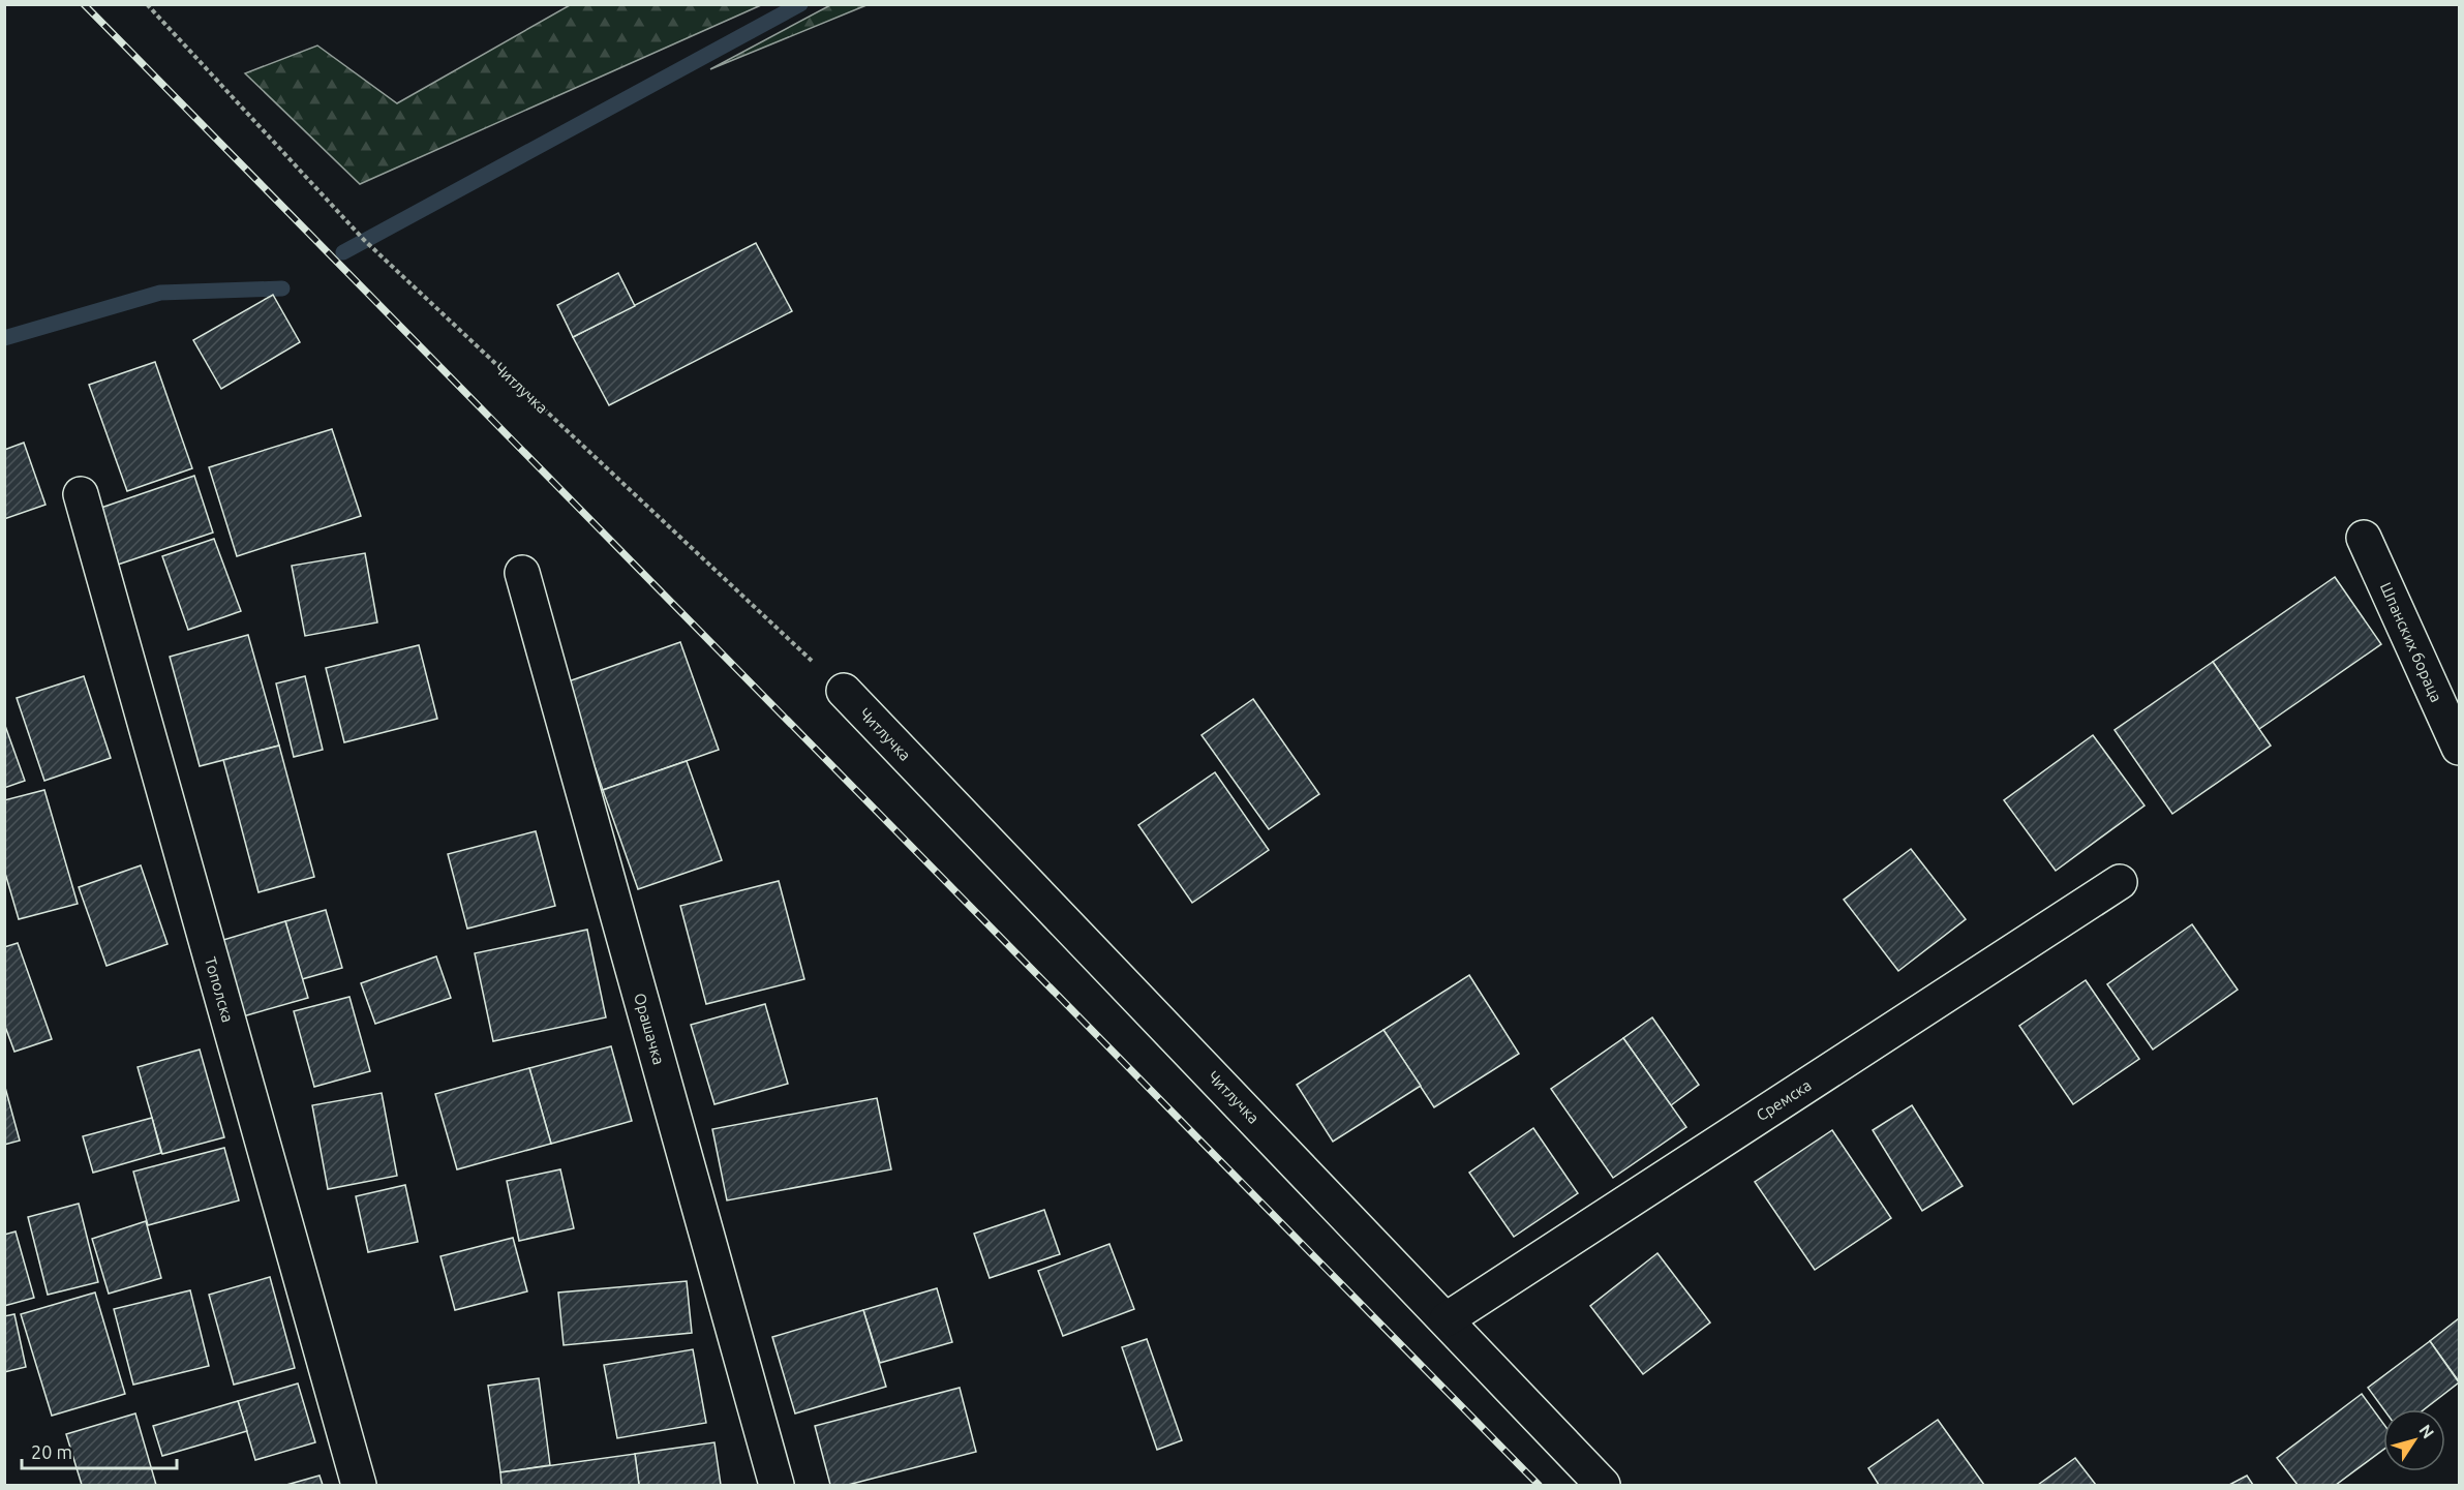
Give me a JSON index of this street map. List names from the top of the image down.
{
  "streets": {
    "street": [
      "Читлучка",
      "Шпанских бораца",
      "Тополска",
      "Орашачка",
      "Сремска"
    ]
  },
  "crossings": [
    ["Читлучка", "Сремска"]
  ],
  "scale_bar": "20 m",
  "north": "top right"
}
